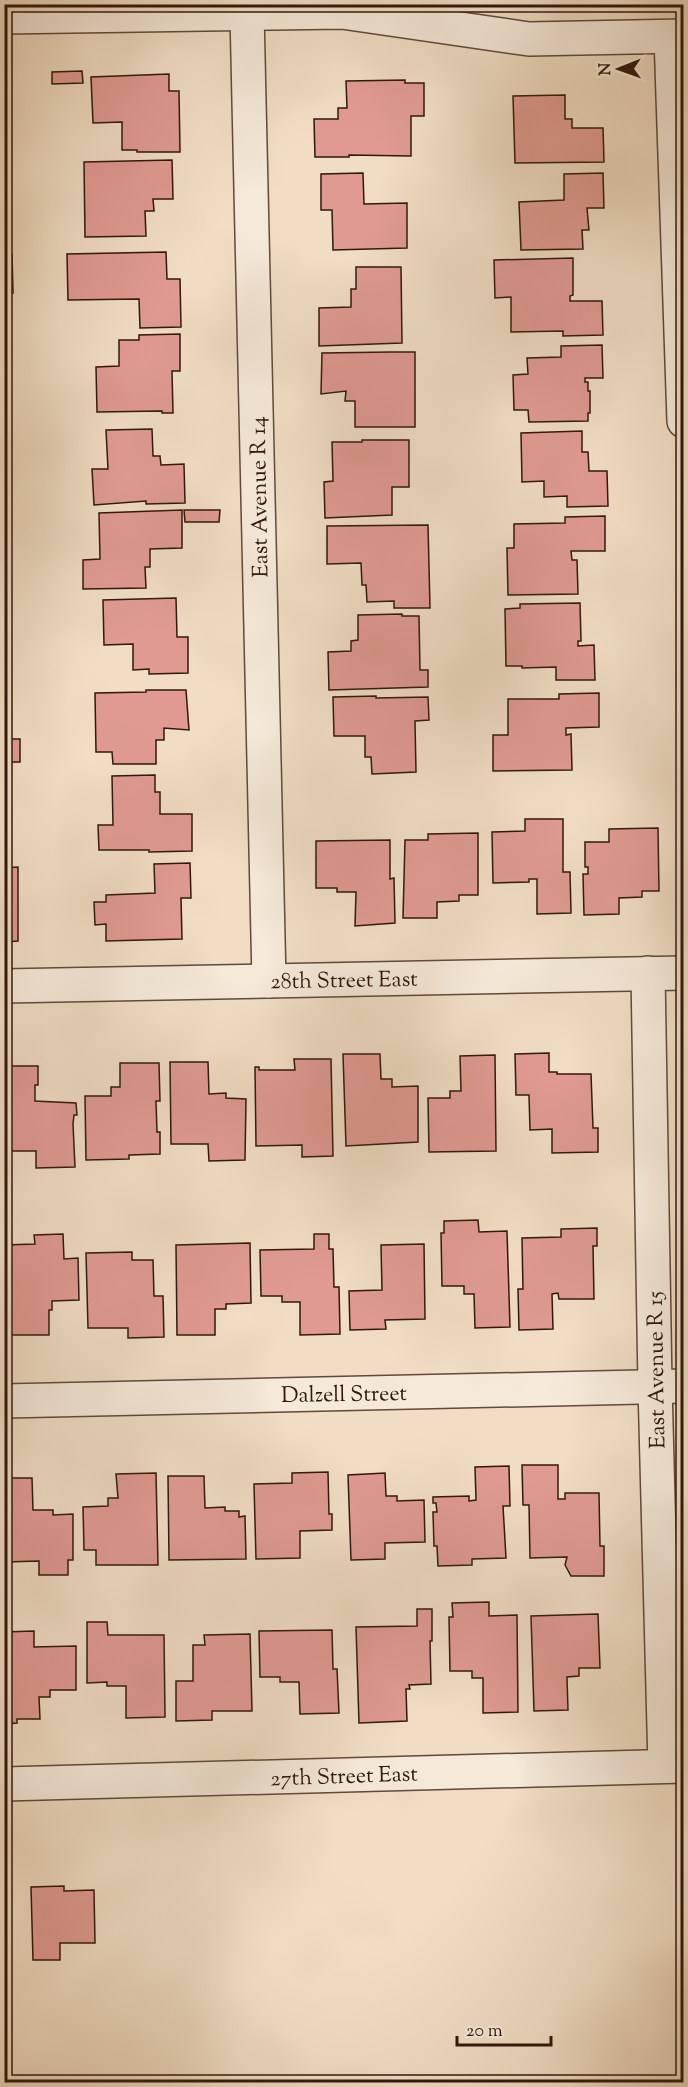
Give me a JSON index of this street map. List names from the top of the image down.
{
  "streets": {
    "street": [
      "East Avenue R 14",
      "28th Street East",
      "East Avenue R 15",
      "Dalzell Street",
      "27th Street East"
    ]
  },
  "crossings": [
    ["East Avenue R 14", "28th Street East"],
    ["28th Street East", "East Avenue R 15"],
    ["East Avenue R 15", "Dalzell Street"],
    ["East Avenue R 15", "27th Street East"]
  ],
  "scale_bar": "20 m",
  "north": "left"
}
